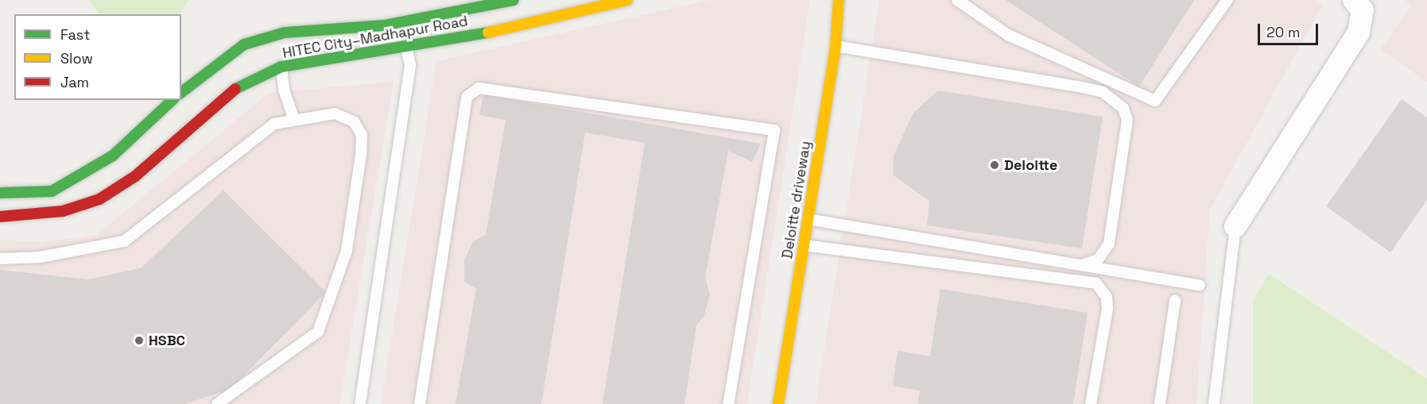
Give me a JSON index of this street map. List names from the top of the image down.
{
  "streets": {
    "main road": ["HITEC City–Madhapur Road", "Deloitte driveway"]
  },
  "places": ["Deloitte", "HSBC"],
  "legend": ["Fast", "Slow", "Jam"],
  "scale_bar": "20 m"
}
